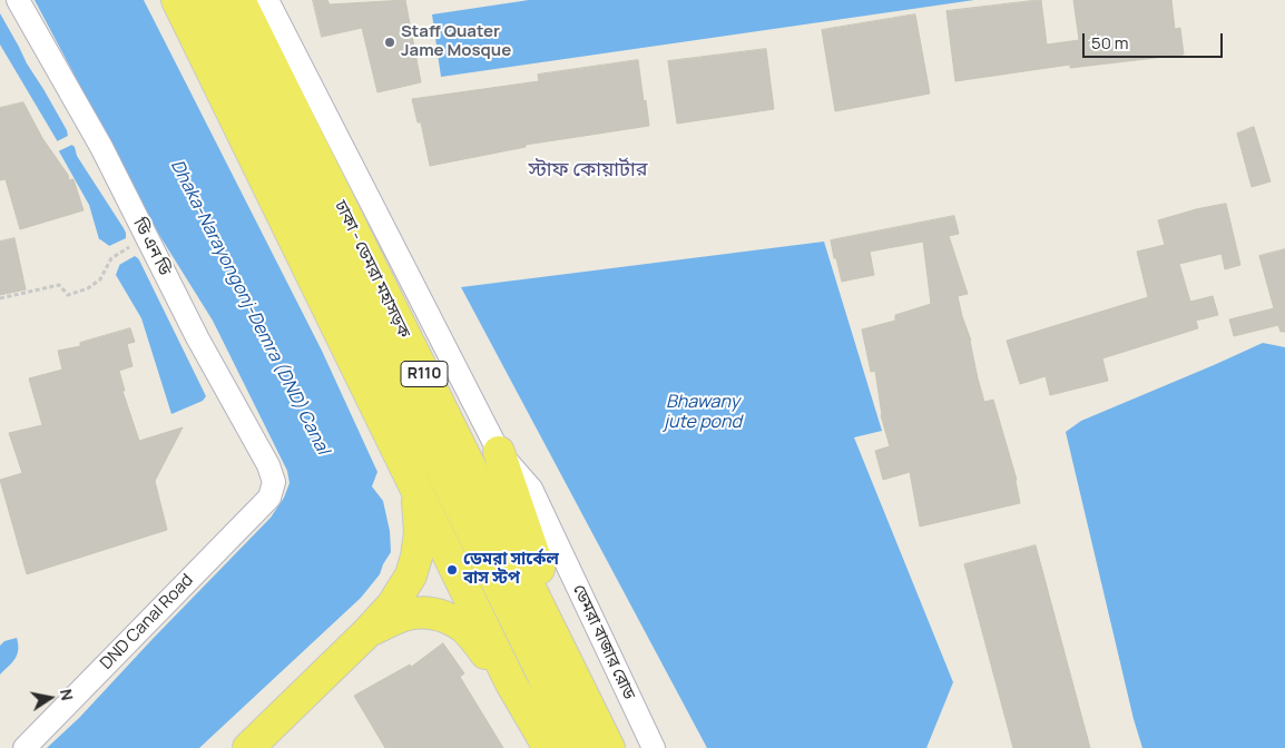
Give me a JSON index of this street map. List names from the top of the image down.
{
  "streets": {
    "main road": ["ঢাকা - ডেমরা মহাসড়ক", "R110"],
    "street": ["ডি এন ডি", "DND Canal Road", "ডেমরা বাজার রোড"]
  },
  "crossings": [
    ["ডি এন ডি", "DND Canal Road"]
  ],
  "districts": ["স্টাফ কোয়ার্টার"],
  "water": ["Dhaka-Narayongonj-Demra (DND) Canal", "Bhawany jute pond"],
  "places": ["Staff Quater Jame Mosque", "ডেমরা সার্কেল বাস স্টপ"],
  "scale_bar": "50 m",
  "north": "right"
}
